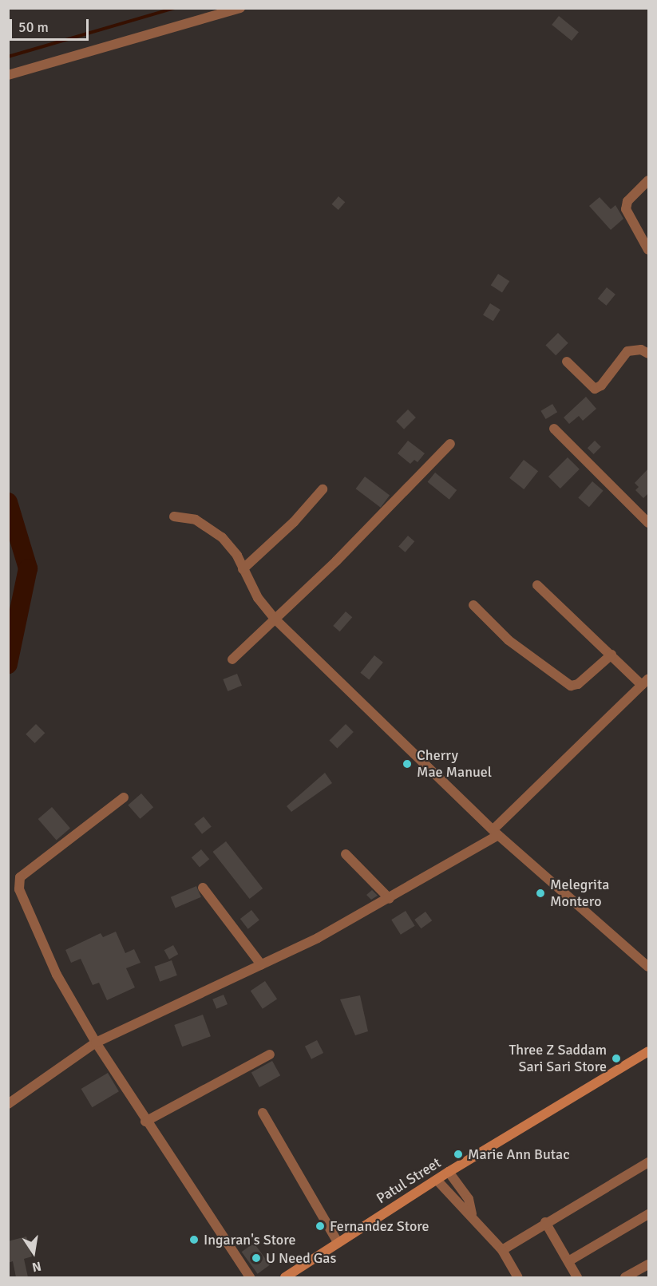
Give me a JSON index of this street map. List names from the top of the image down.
{
  "streets": {
    "main road": ["Patul Street"]
  },
  "places": [
    "Cherry Mae Manuel",
    "Melegrita Montero",
    "Three Z Saddam Sari Sari Store",
    "Marie Ann Butac",
    "Fernandez Store",
    "Ingaran's Store",
    "U Need Gas"
  ],
  "scale_bar": "50 m",
  "north": "bottom"
}
